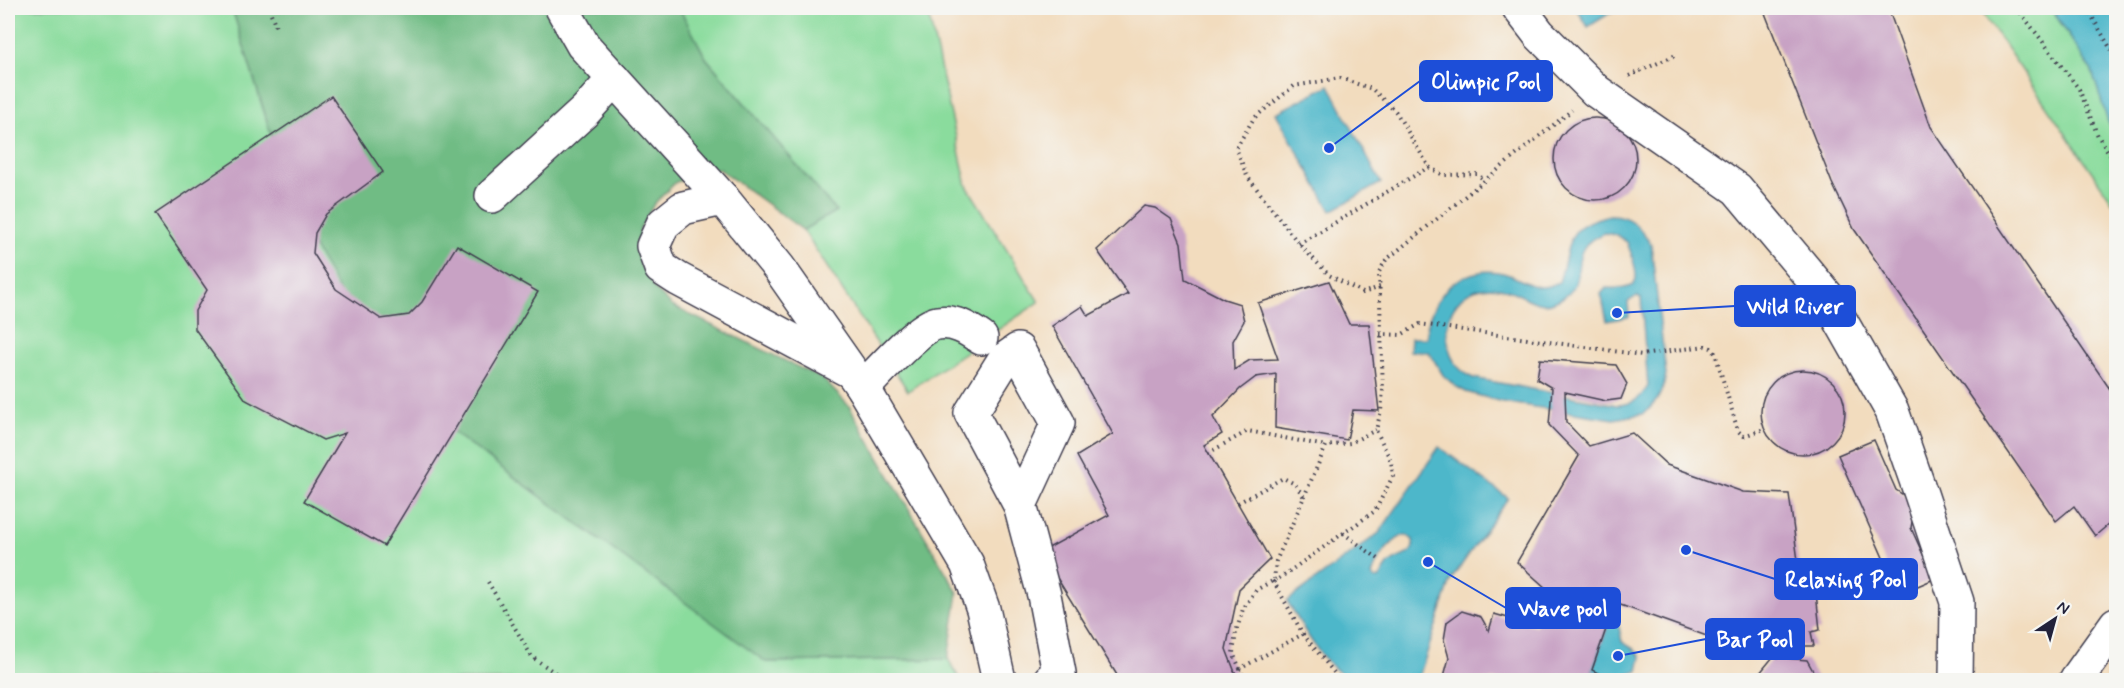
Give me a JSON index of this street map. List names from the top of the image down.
{
  "places": [
    "Olimpic Pool",
    "Wild River",
    "Relaxing Pool",
    "Wave pool",
    "Bar Pool"
  ],
  "north": "top right"
}
